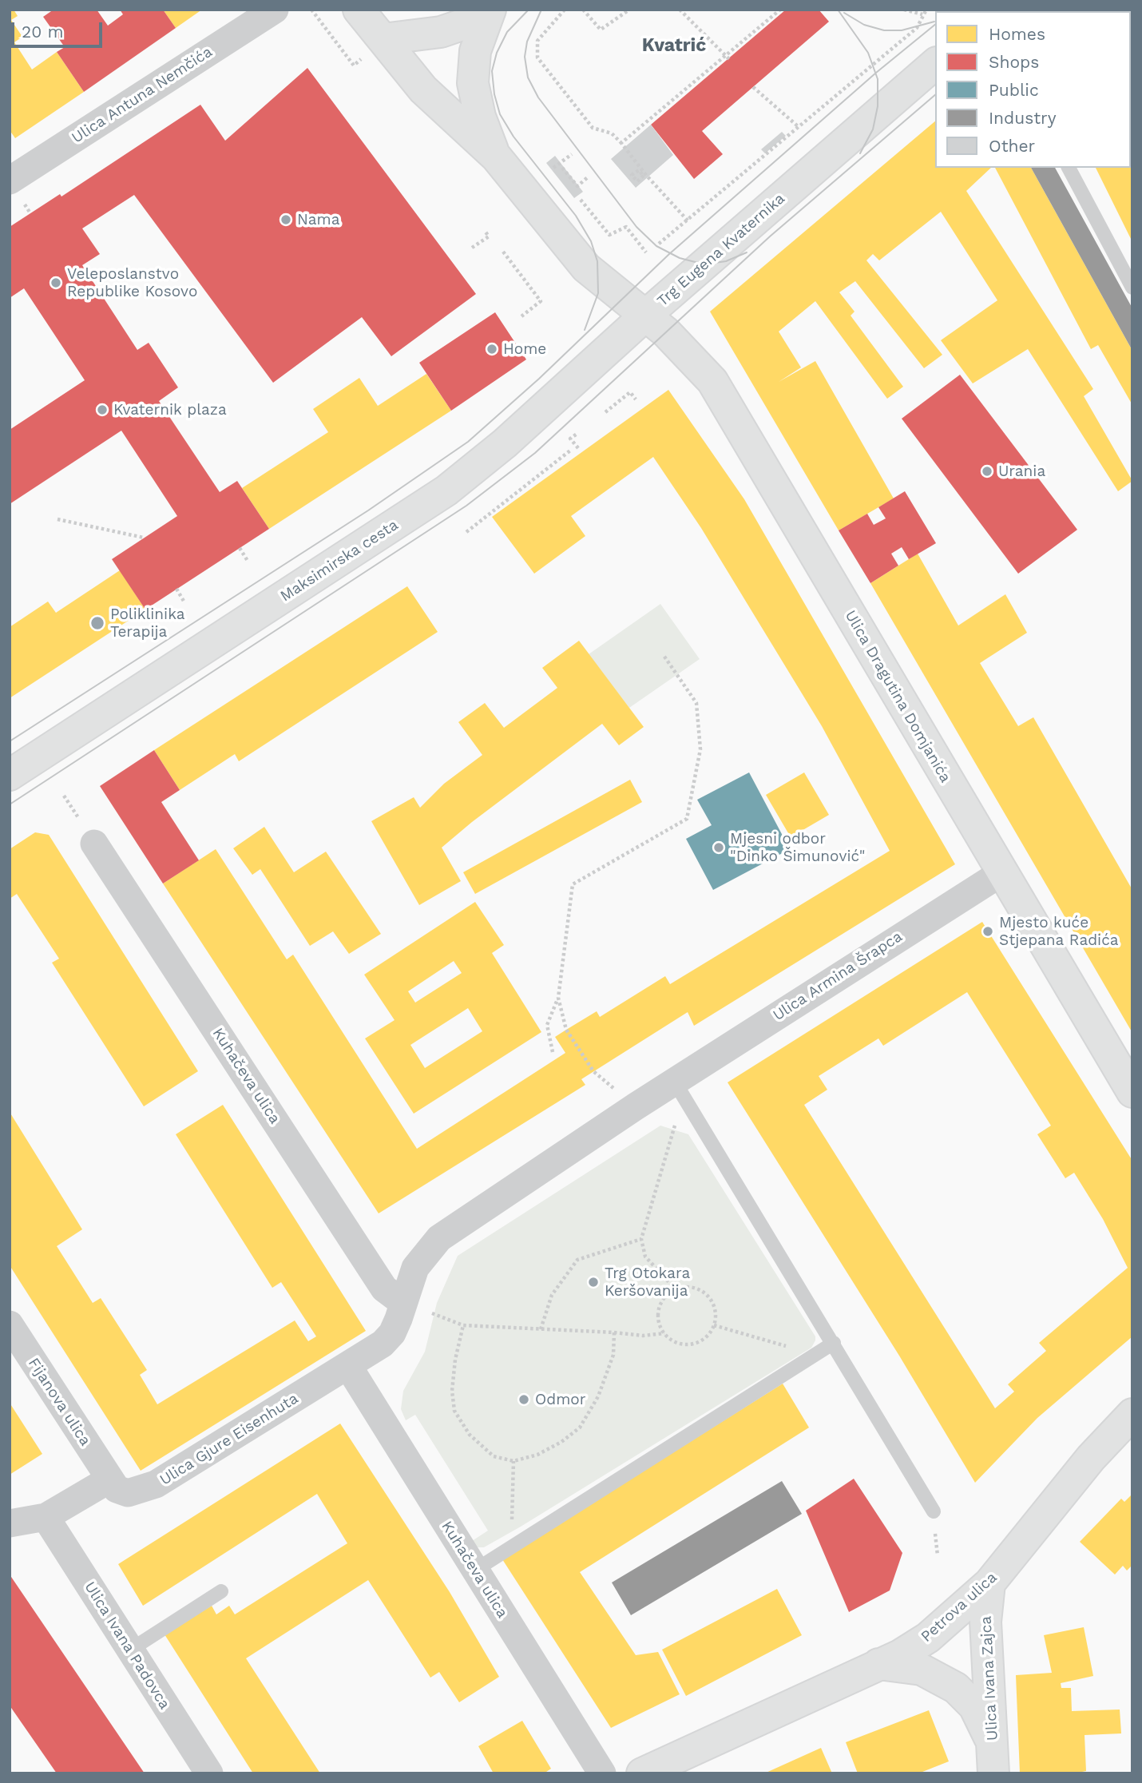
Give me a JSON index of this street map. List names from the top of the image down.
{
  "streets": {
    "main road": [
      "Trg Eugena Kvaternika",
      "Maksimirska cesta",
      "Ulica Dragutina Domjanića",
      "Petrova ulica",
      "Ulica Ivana Zajca"
    ],
    "street": [
      "Ulica Antuna Nemčića",
      "Ulica Armina Šrapca",
      "Kuhačeva ulica",
      "Fijanova ulica",
      "Ulica Gjure Eisenhuta",
      "Ulica Ivana Padovca"
    ]
  },
  "crossings": [
    ["Trg Eugena Kvaternika", "Maksimirska cesta"],
    ["Trg Eugena Kvaternika", "Ulica Dragutina Domjanića"],
    ["Maksimirska cesta", "Ulica Dragutina Domjanića"],
    ["Ulica Dragutina Domjanića", "Ulica Armina Šrapca"],
    ["Kuhačeva ulica", "Ulica Gjure Eisenhuta"],
    ["Fijanova ulica", "Ulica Gjure Eisenhuta"],
    ["Petrova ulica", "Ulica Ivana Zajca"]
  ],
  "districts": ["Kvatrić"],
  "places": [
    "Nama",
    "Veleposlanstvo Republike Kosovo",
    "Home",
    "Kvaternik plaza",
    "Urania",
    "Poliklinika Terapija",
    "Mjesni odbor \"Dinko Šimunović\"",
    "Mjesto kuće Stjepana Radića",
    "Trg Otokara Keršovanija",
    "Odmor"
  ],
  "legend": [
    "Homes",
    "Shops",
    "Public",
    "Industry",
    "Other"
  ],
  "scale_bar": "20 m"
}
